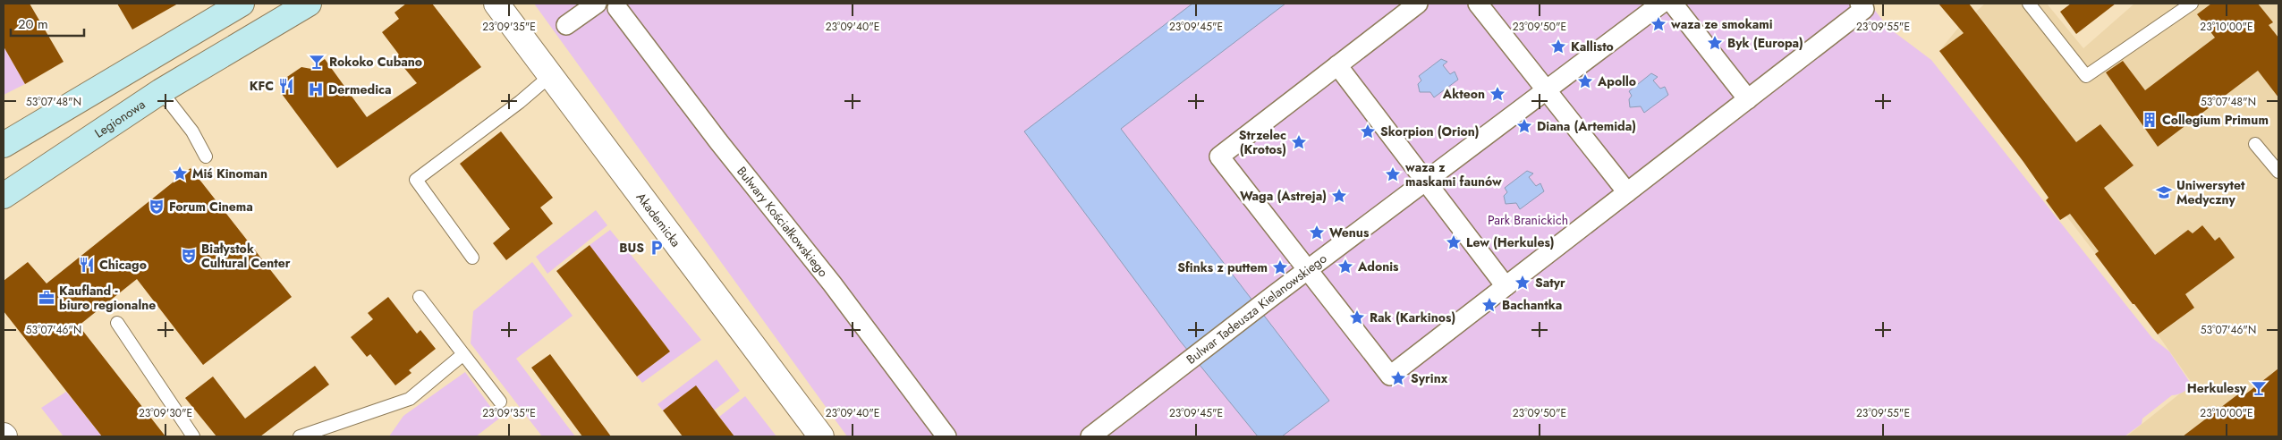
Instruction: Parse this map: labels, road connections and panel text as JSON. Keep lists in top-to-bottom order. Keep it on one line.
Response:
{"streets":{"main road":["Legionowa"],"street":["Akademicka","Bulwary Kościałkowskiego","Bulwar Tadeusza Kielanowskiego"]},"parks":["Park Branickich"],"places":{"place":["waza ze smokami","Byk (Europa)","Kallisto","Apollo","Akteon","Diana (Artemida)","Skorpion (Orion)","Strzelec (Krotos)","Miś Kinoman","waza z maskami faunów","Waga (Astreja)","Wenus","Lew (Herkules)","Adonis","Sfinks z puttem","Satyr","Bachantka","Rak (Karkinos)","Syrinx"],"bar":["Rokoko Cubano","Herkulesy"],"restaurant":["KFC","Chicago"],"hospital":["Dermedica"],"building":["Collegium Primum"],"school or university":["Uniwersytet Medyczny"],"theatre":["Forum Cinema","Białystok Cultural Center"],"parking":["BUS"],"office":["Kaufland - biuro regionalne"]},"scale_bar":"20 m","coordinates":["23°09'35\"E","23°09'40\"E","23°09'45\"E","23°09'50\"E","23°09'55\"E","23°10'00\"E","53°07'48\"N","53°07'46\"N","23°09'30\"E"]}
